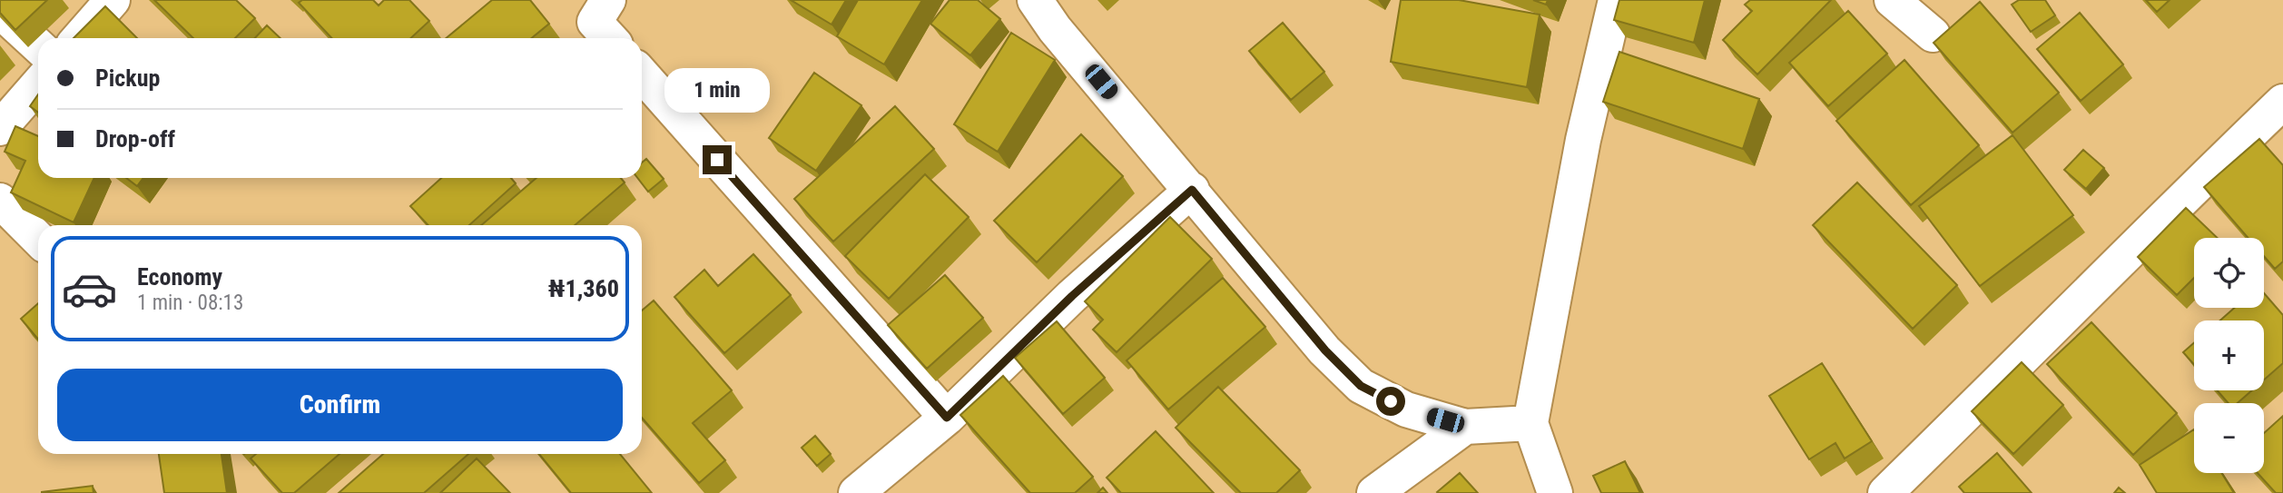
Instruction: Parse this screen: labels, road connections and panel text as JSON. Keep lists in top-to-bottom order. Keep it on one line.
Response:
{"page":{"banner":["Pickup","Drop-off"],"bubble":"1 min","list":[{"name":"Economy","note":"1 min · 08:13","value":"₦1,360"}],"map_buttons":["+","−"],"buttons":"Confirm"}}
